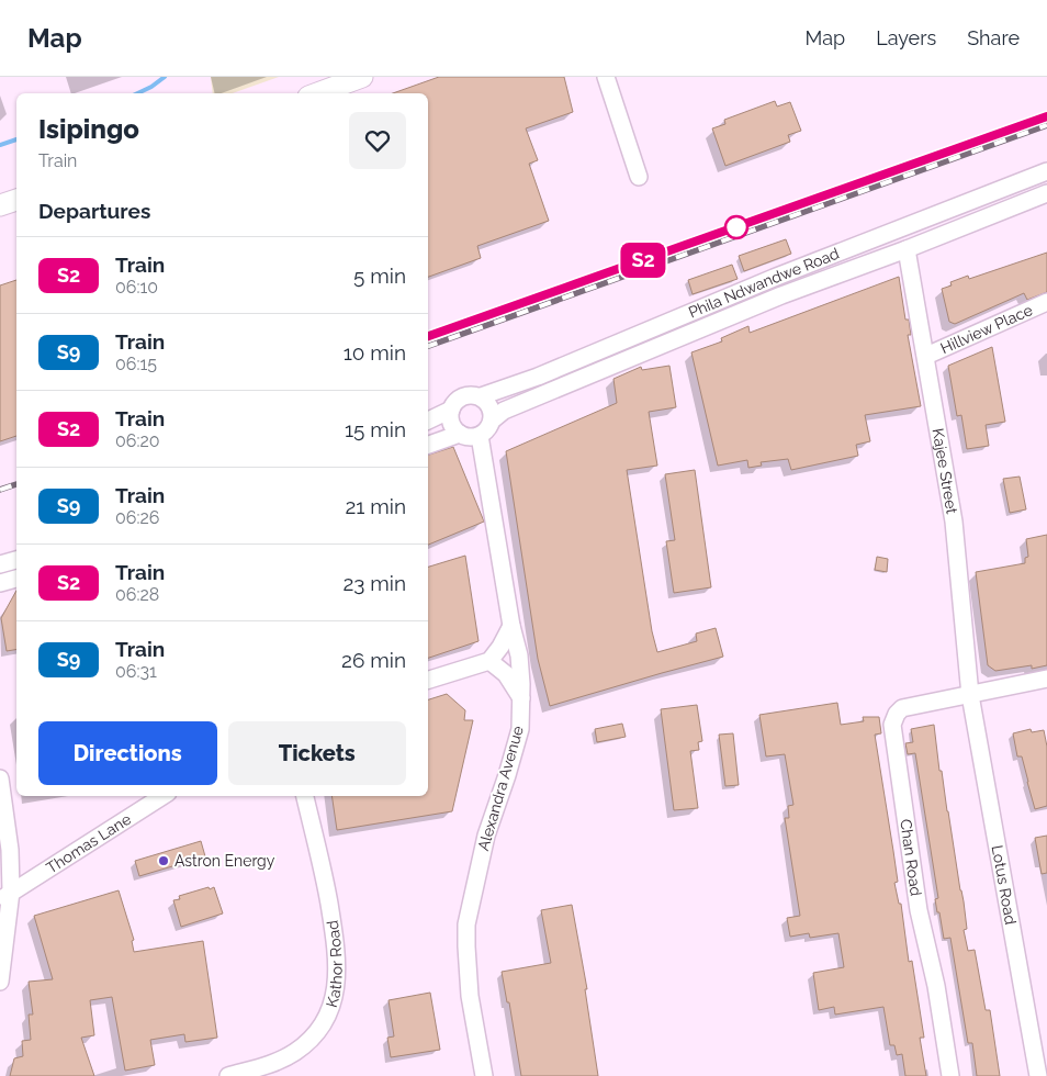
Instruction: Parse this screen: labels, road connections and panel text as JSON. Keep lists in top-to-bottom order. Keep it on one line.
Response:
{"streets":{"street":["Phila Ndwandwe Road","Hillview Place","Kajee Street","Alexandra Avenue","Thomas Lane","Chan Road","Lotus Road","Kathor Road"]},"crossings":[["Phila Ndwandwe Road","Kajee Street"],["Phila Ndwandwe Road","Alexandra Avenue"],["Hillview Place","Kajee Street"],["Kajee Street","Chan Road"],["Kajee Street","Lotus Road"],["Chan Road","Lotus Road"]],"places":["Astron Energy"],"page":{"header":"Map","nav":["Map","Layers","Share"],"on_map":"S2","heading":[["Isipingo","Train"],"Departures"],"list":[{"mark":"S2","name":"Train","note":"06:10","value":"5 min"},{"mark":"S9","name":"Train","note":"06:15","value":"10 min"},{"mark":"S2","name":"Train","note":"06:20","value":"15 min"},{"mark":"S9","name":"Train","note":"06:26","value":"21 min"},{"mark":"S2","name":"Train","note":"06:28","value":"23 min"},{"mark":"S9","name":"Train","note":"06:31","value":"26 min"}],"buttons":["Directions","Tickets"]}}
